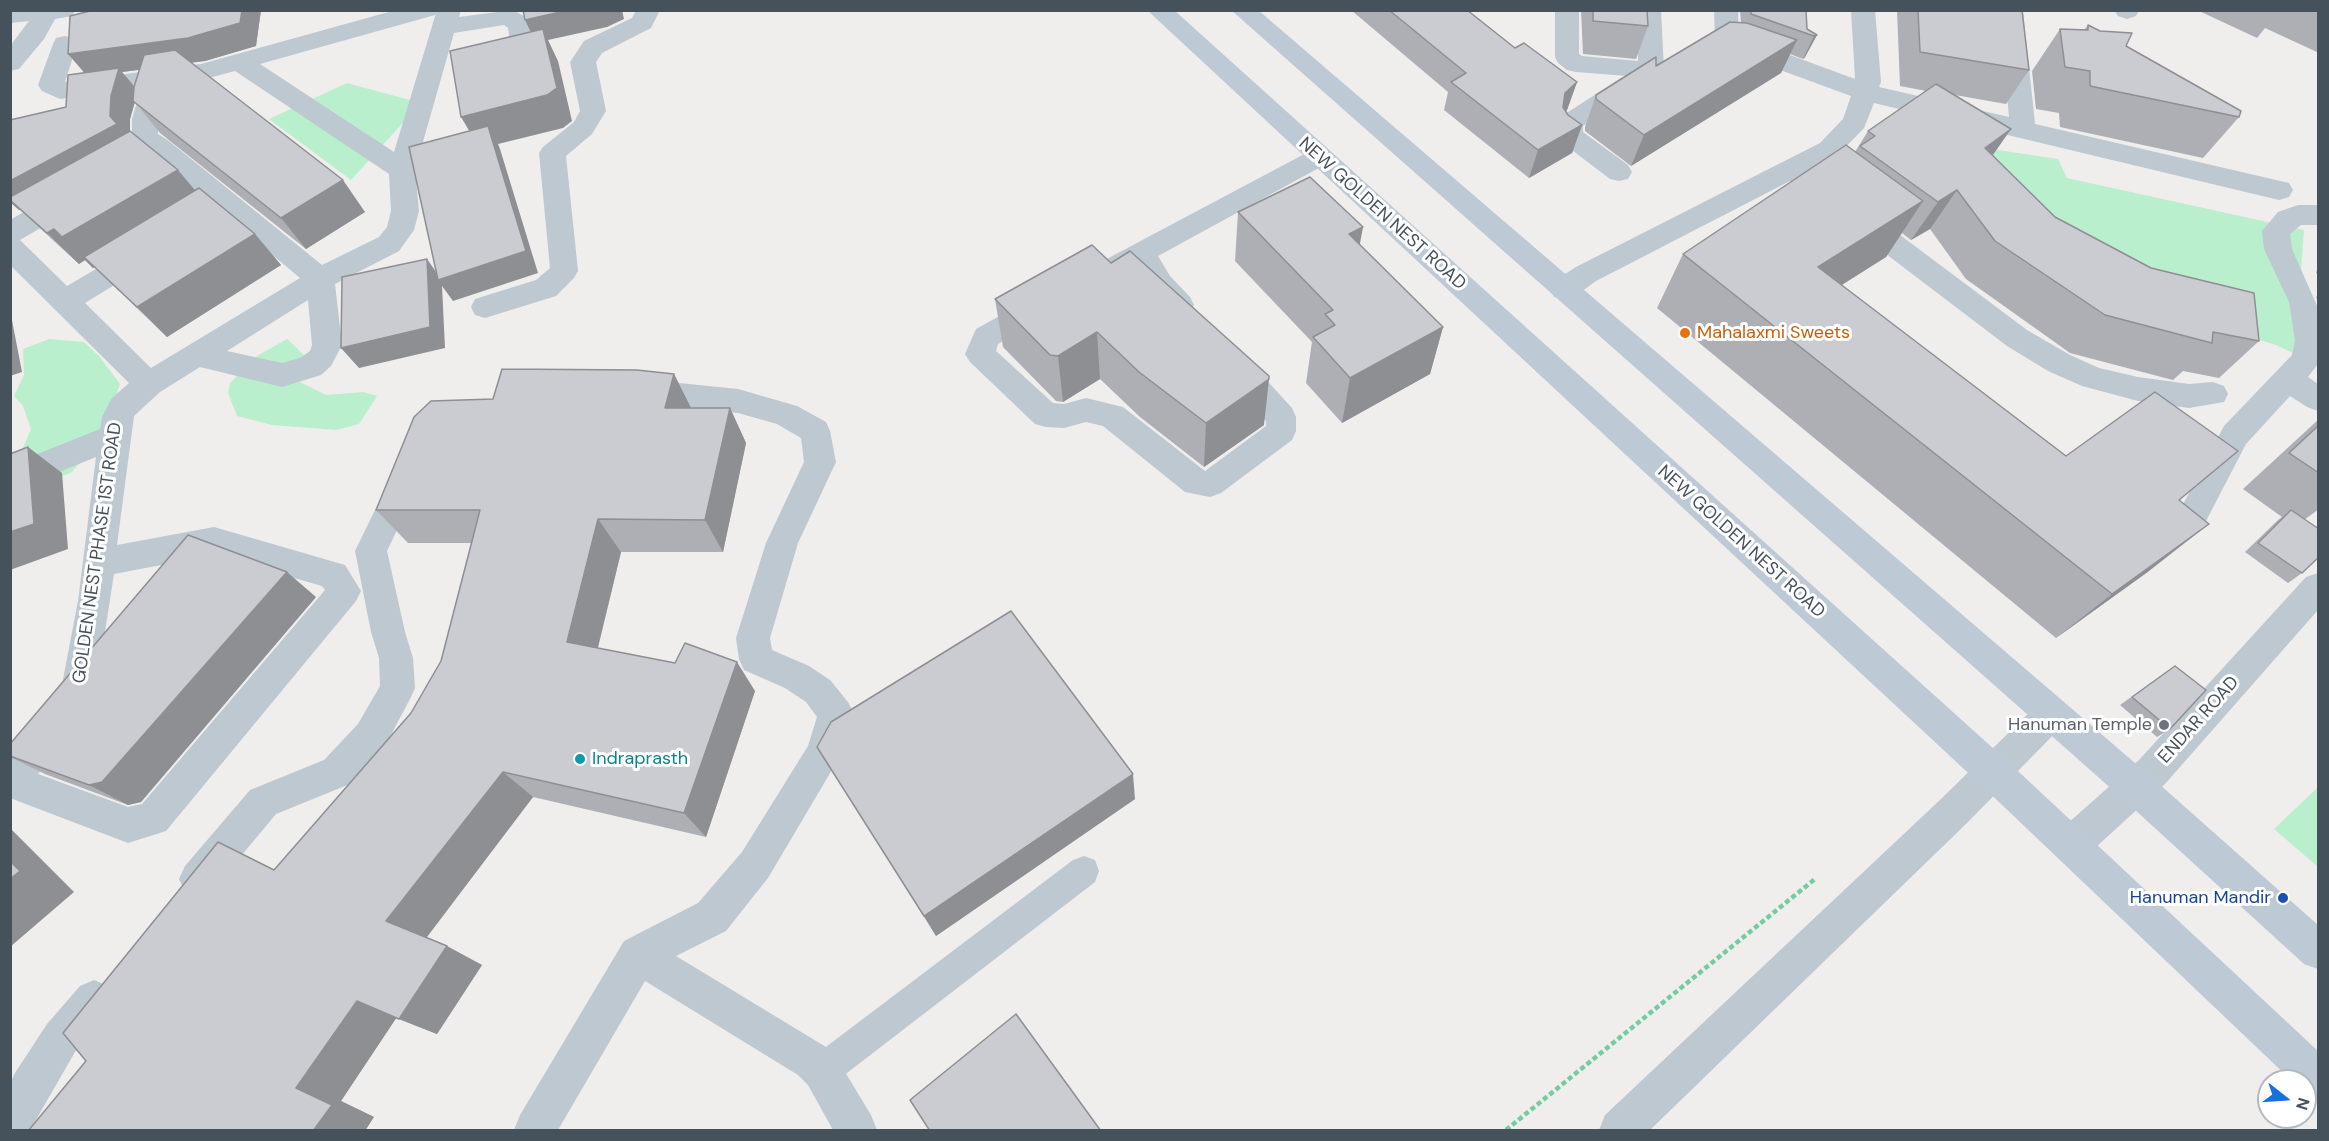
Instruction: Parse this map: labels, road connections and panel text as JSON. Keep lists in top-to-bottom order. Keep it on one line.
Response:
{"streets":{"main road":["NEW GOLDEN NEST ROAD"],"street":["GOLDEN NEST PHASE 1ST ROAD","ENDAR ROAD"]},"crossings":[["NEW GOLDEN NEST ROAD","ENDAR ROAD"]],"places":["Mahalaxmi Sweets","Hanuman Temple","Indraprasth","Hanuman Mandir"],"north":"right"}
